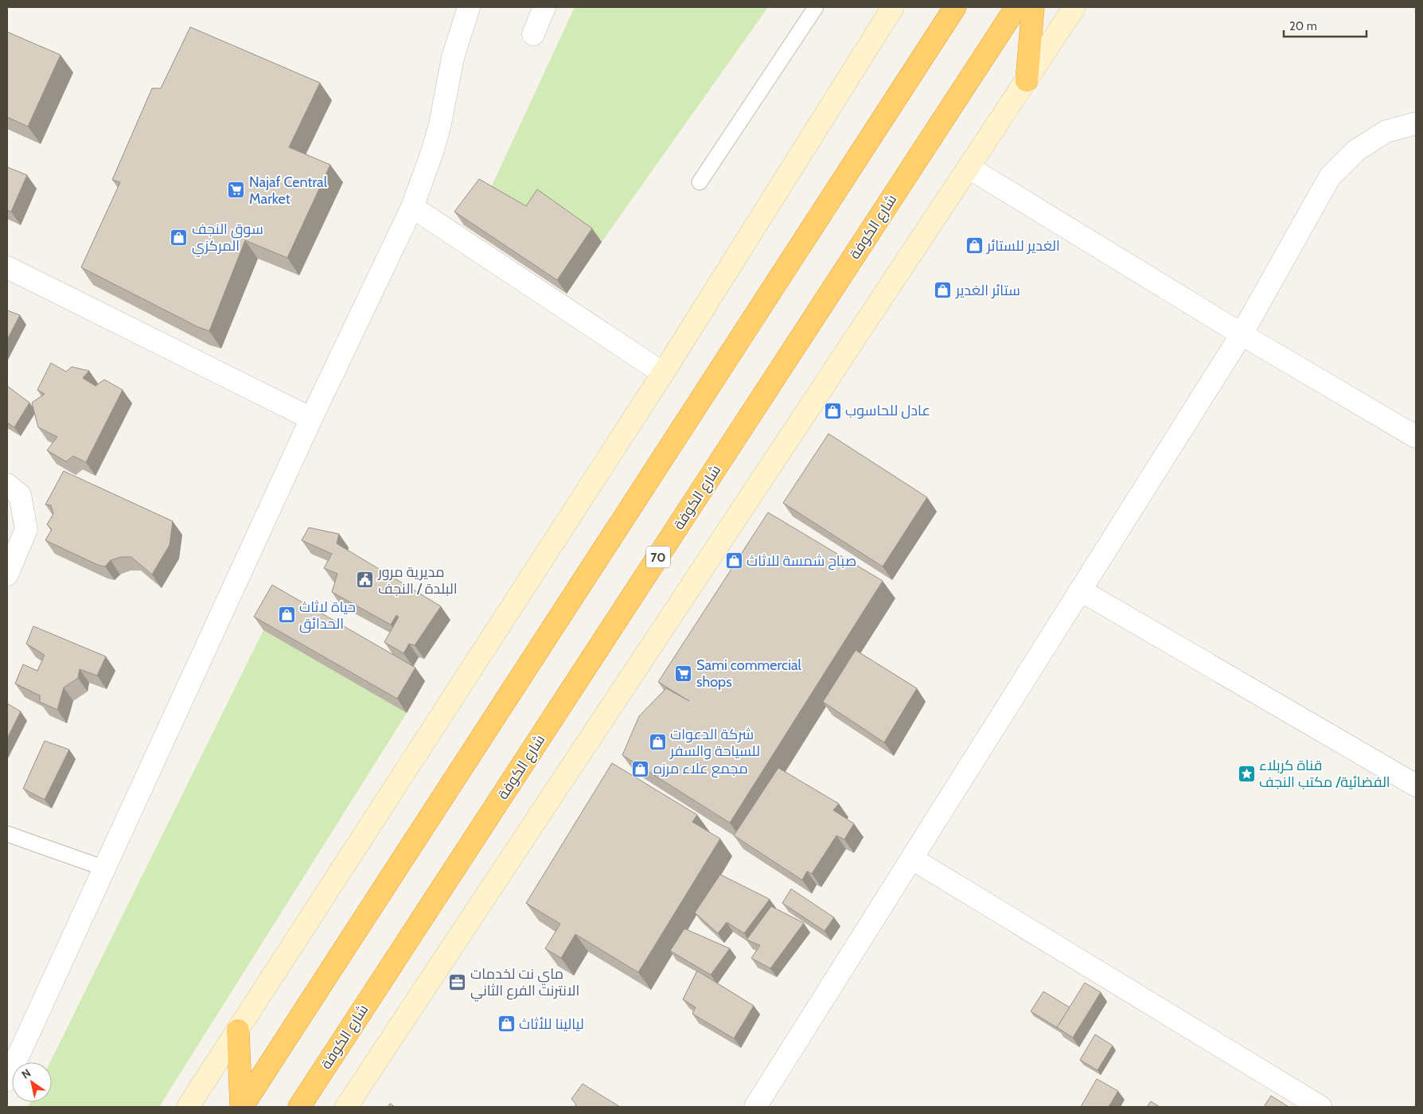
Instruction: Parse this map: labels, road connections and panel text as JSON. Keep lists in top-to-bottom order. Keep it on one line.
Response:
{"streets":{"highway":["شارع الكوفة","70"]},"places":{"supermarket":["Najaf Central Market","Sami commercial shops"],"shop":["سوق النجف المركزي","الغدير للستائر","ستائر الغدير","عادل للحاسوب","صباح شمسة للاثاث","حياة لاثاث الحدائق","شركة الدعوات للسياحة والسفر","مجمع علاء مرزه","ليالينا للأثاث"],"public building":["مديرية مرور البلدة / النجف"],"place":["قناة كربلاء الفضائية/ مكتب النجف"],"office":["ماي نت لخدمات الانترنت الفرع الثاني"]},"scale_bar":"20 m","north":"top left"}
